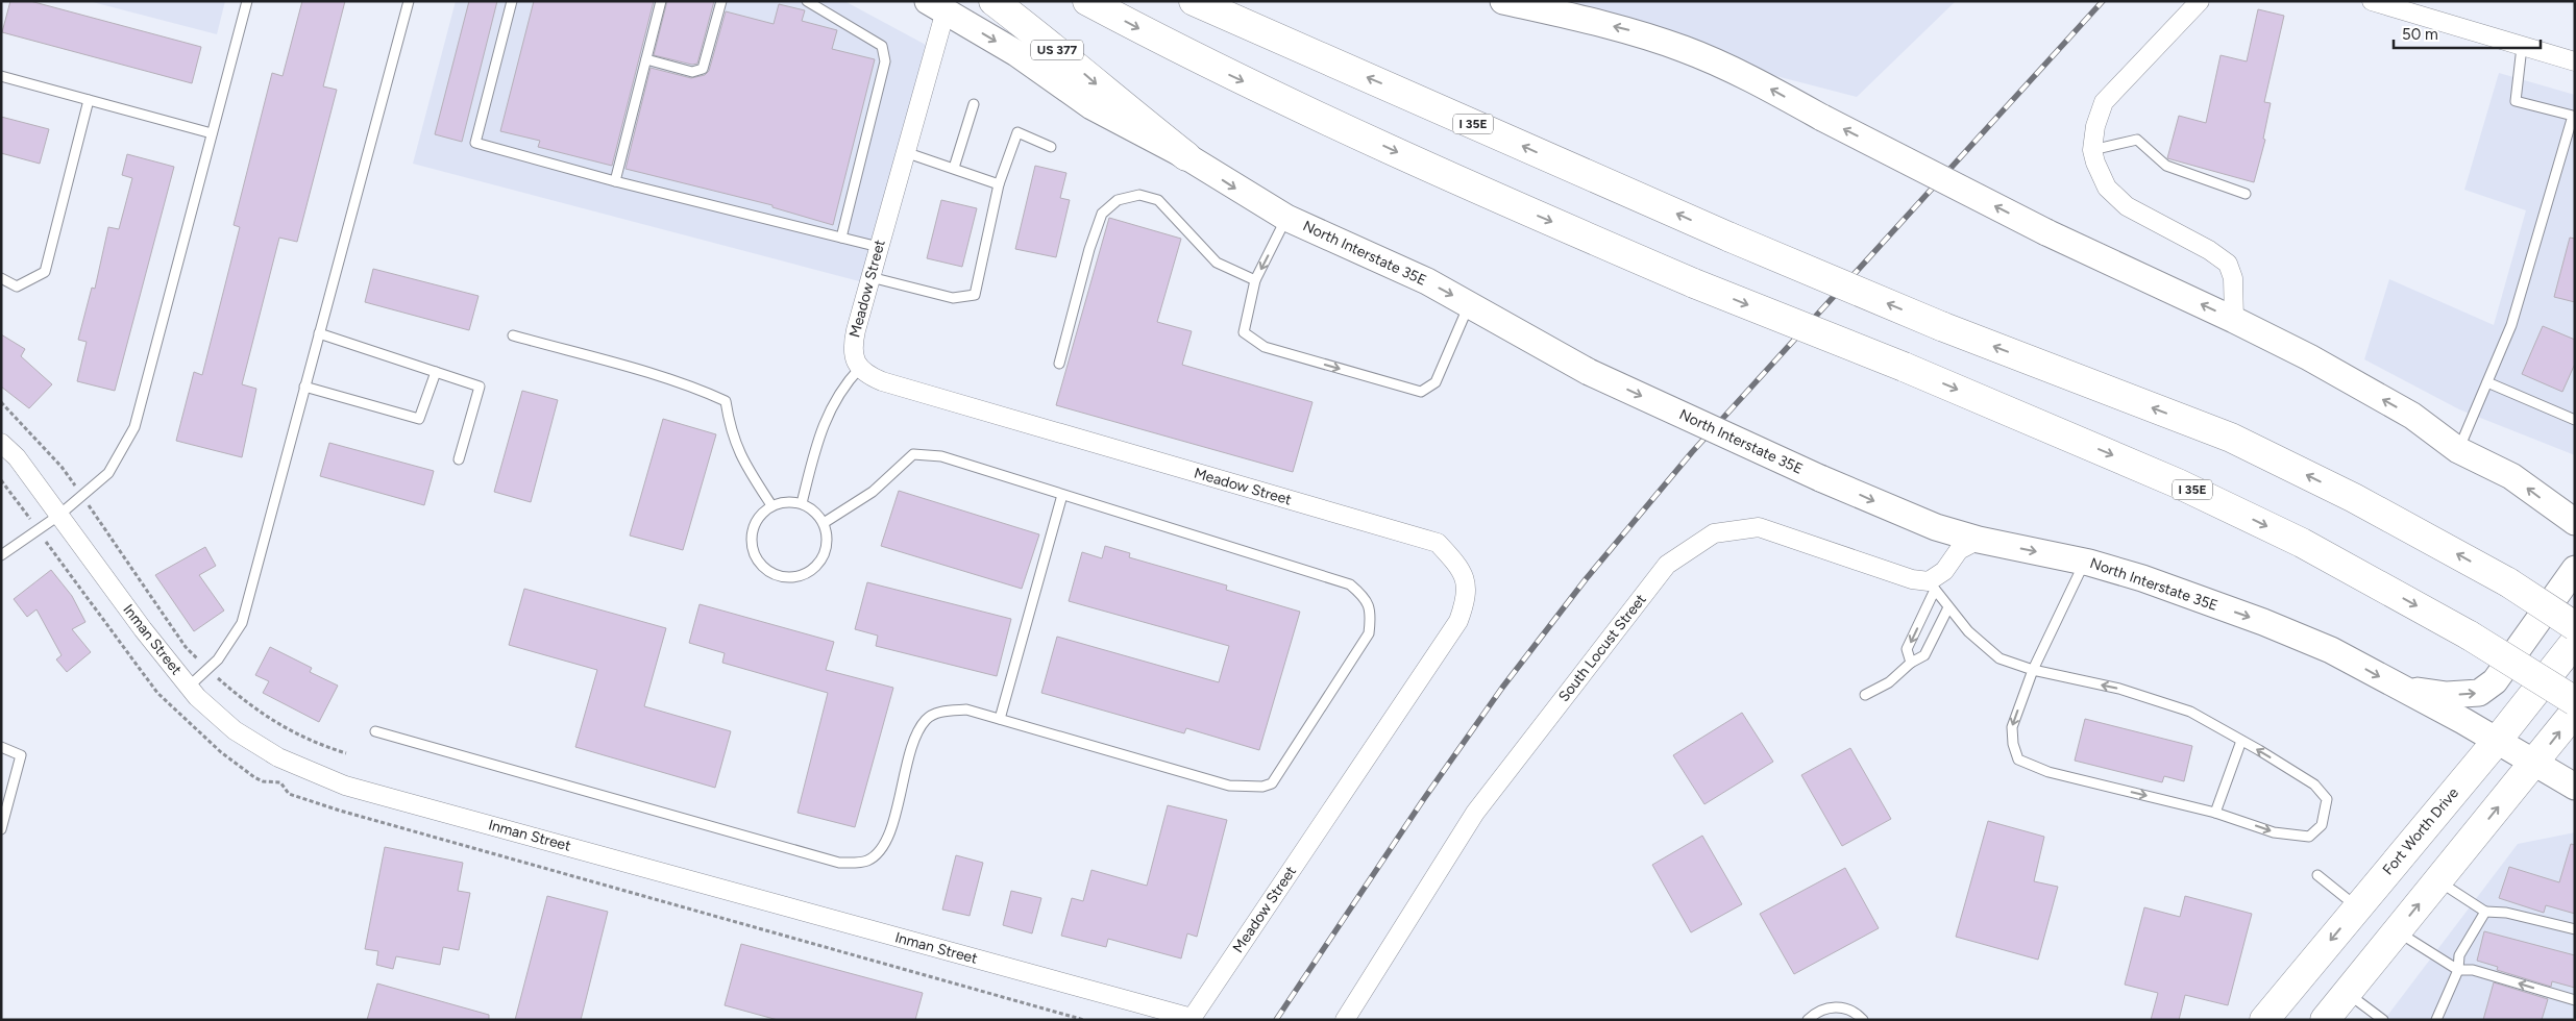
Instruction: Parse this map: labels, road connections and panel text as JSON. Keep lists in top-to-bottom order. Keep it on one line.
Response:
{"streets":{"main road":["US 377","I 35E","North Interstate 35E","Fort Worth Drive"],"street":["Meadow Street","Inman Street","South Locust Street"]},"crossings":[["US 377","North Interstate 35E"],["North Interstate 35E","Meadow Street"],["North Interstate 35E","Fort Worth Drive"],["Meadow Street","Inman Street"]],"scale_bar":"50 m"}
